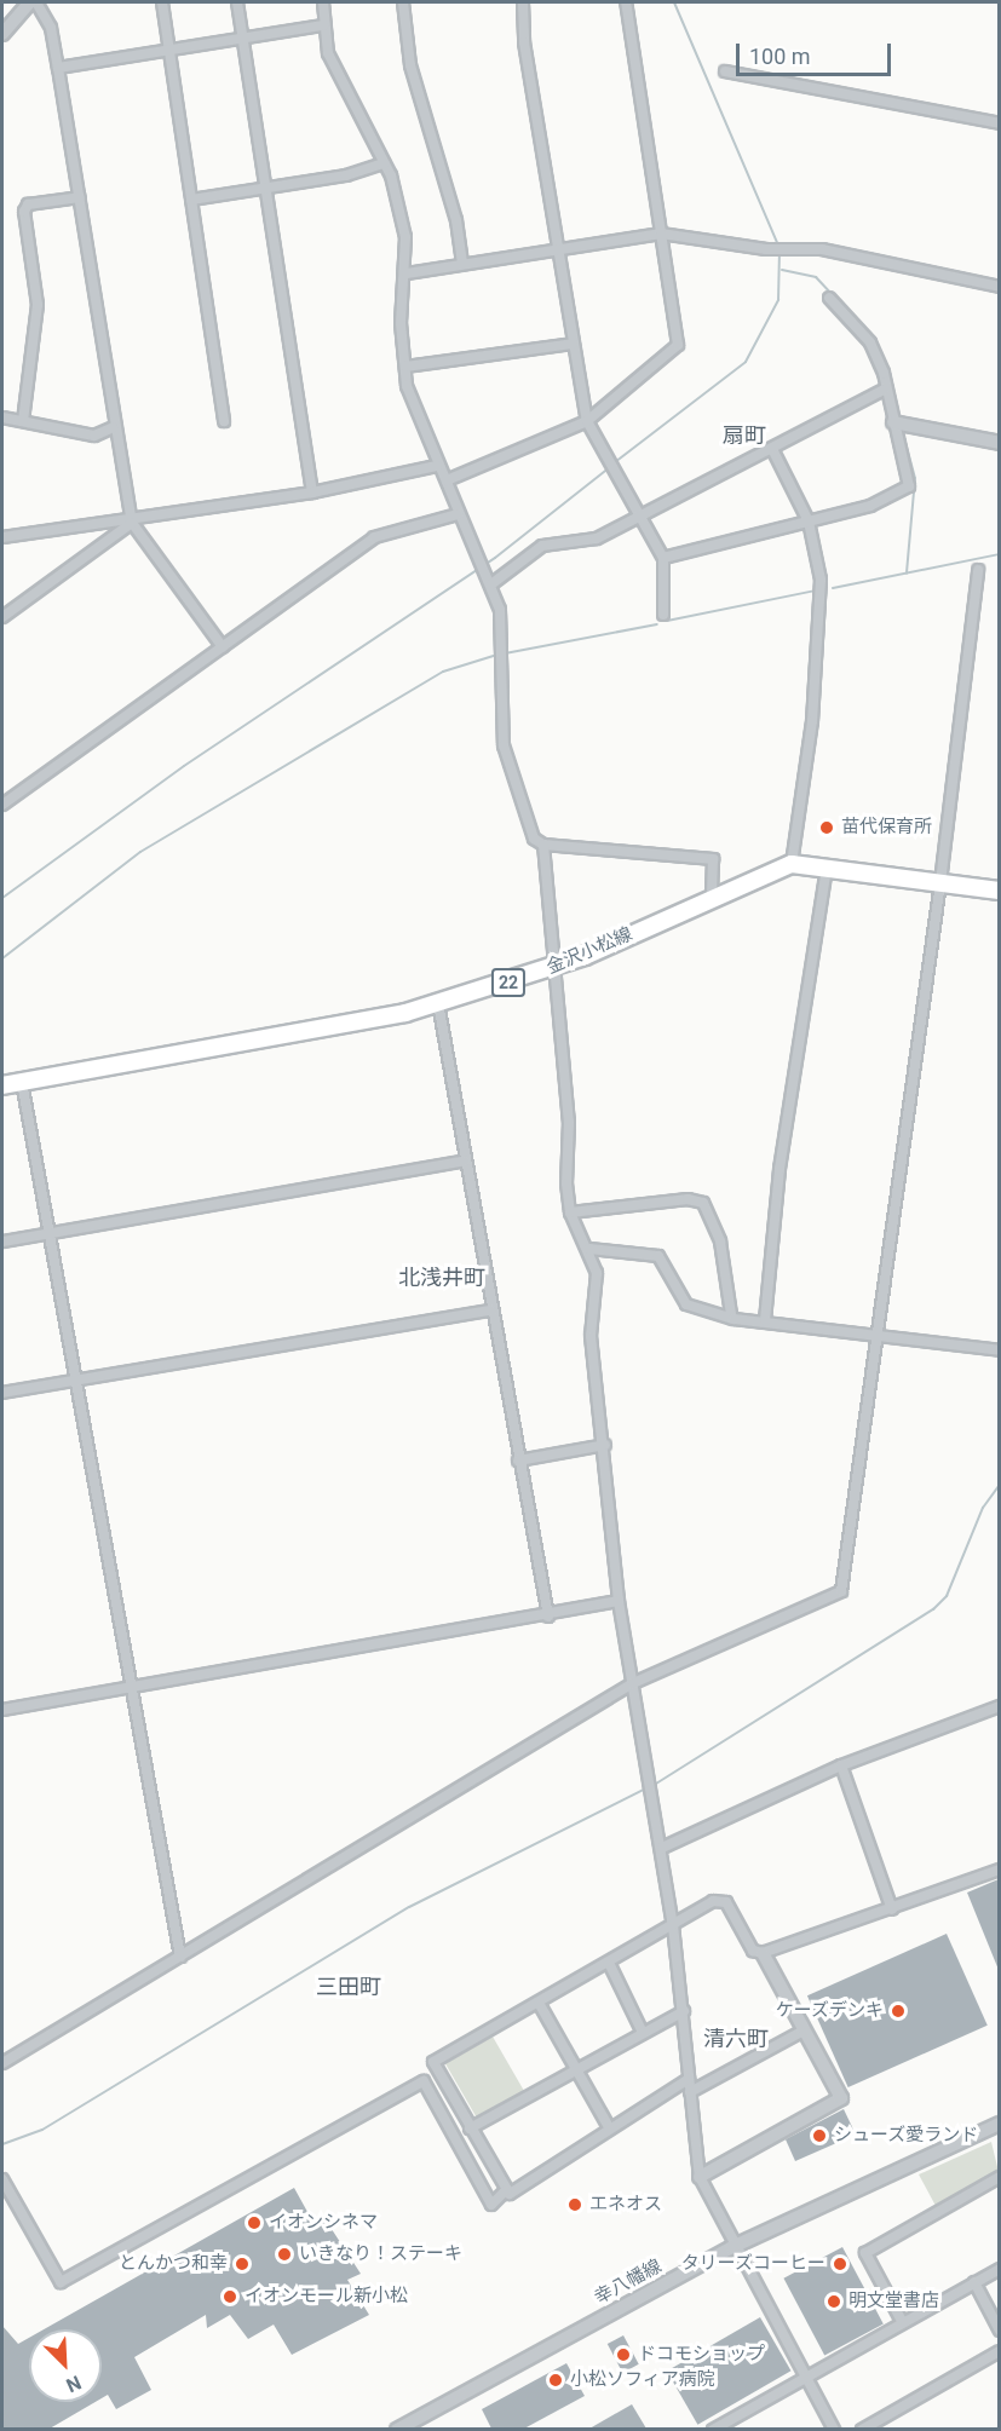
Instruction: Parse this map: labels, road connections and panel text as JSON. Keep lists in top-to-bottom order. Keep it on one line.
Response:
{"streets":{"main road":["金沢小松線","22"],"street":["幸八幡線"]},"districts":["扇町","北浅井町","三田町","清六町"],"places":["苗代保育所","ケーズデンキ","シューズ愛ランド","エネオス","イオンシネマ","いきなり！ステーキ","とんかつ和幸","タリーズコーヒー","イオンモール新小松","明文堂書店","ドコモショップ","小松ソフィア病院"],"scale_bar":"100 m","north":"bottom right"}
